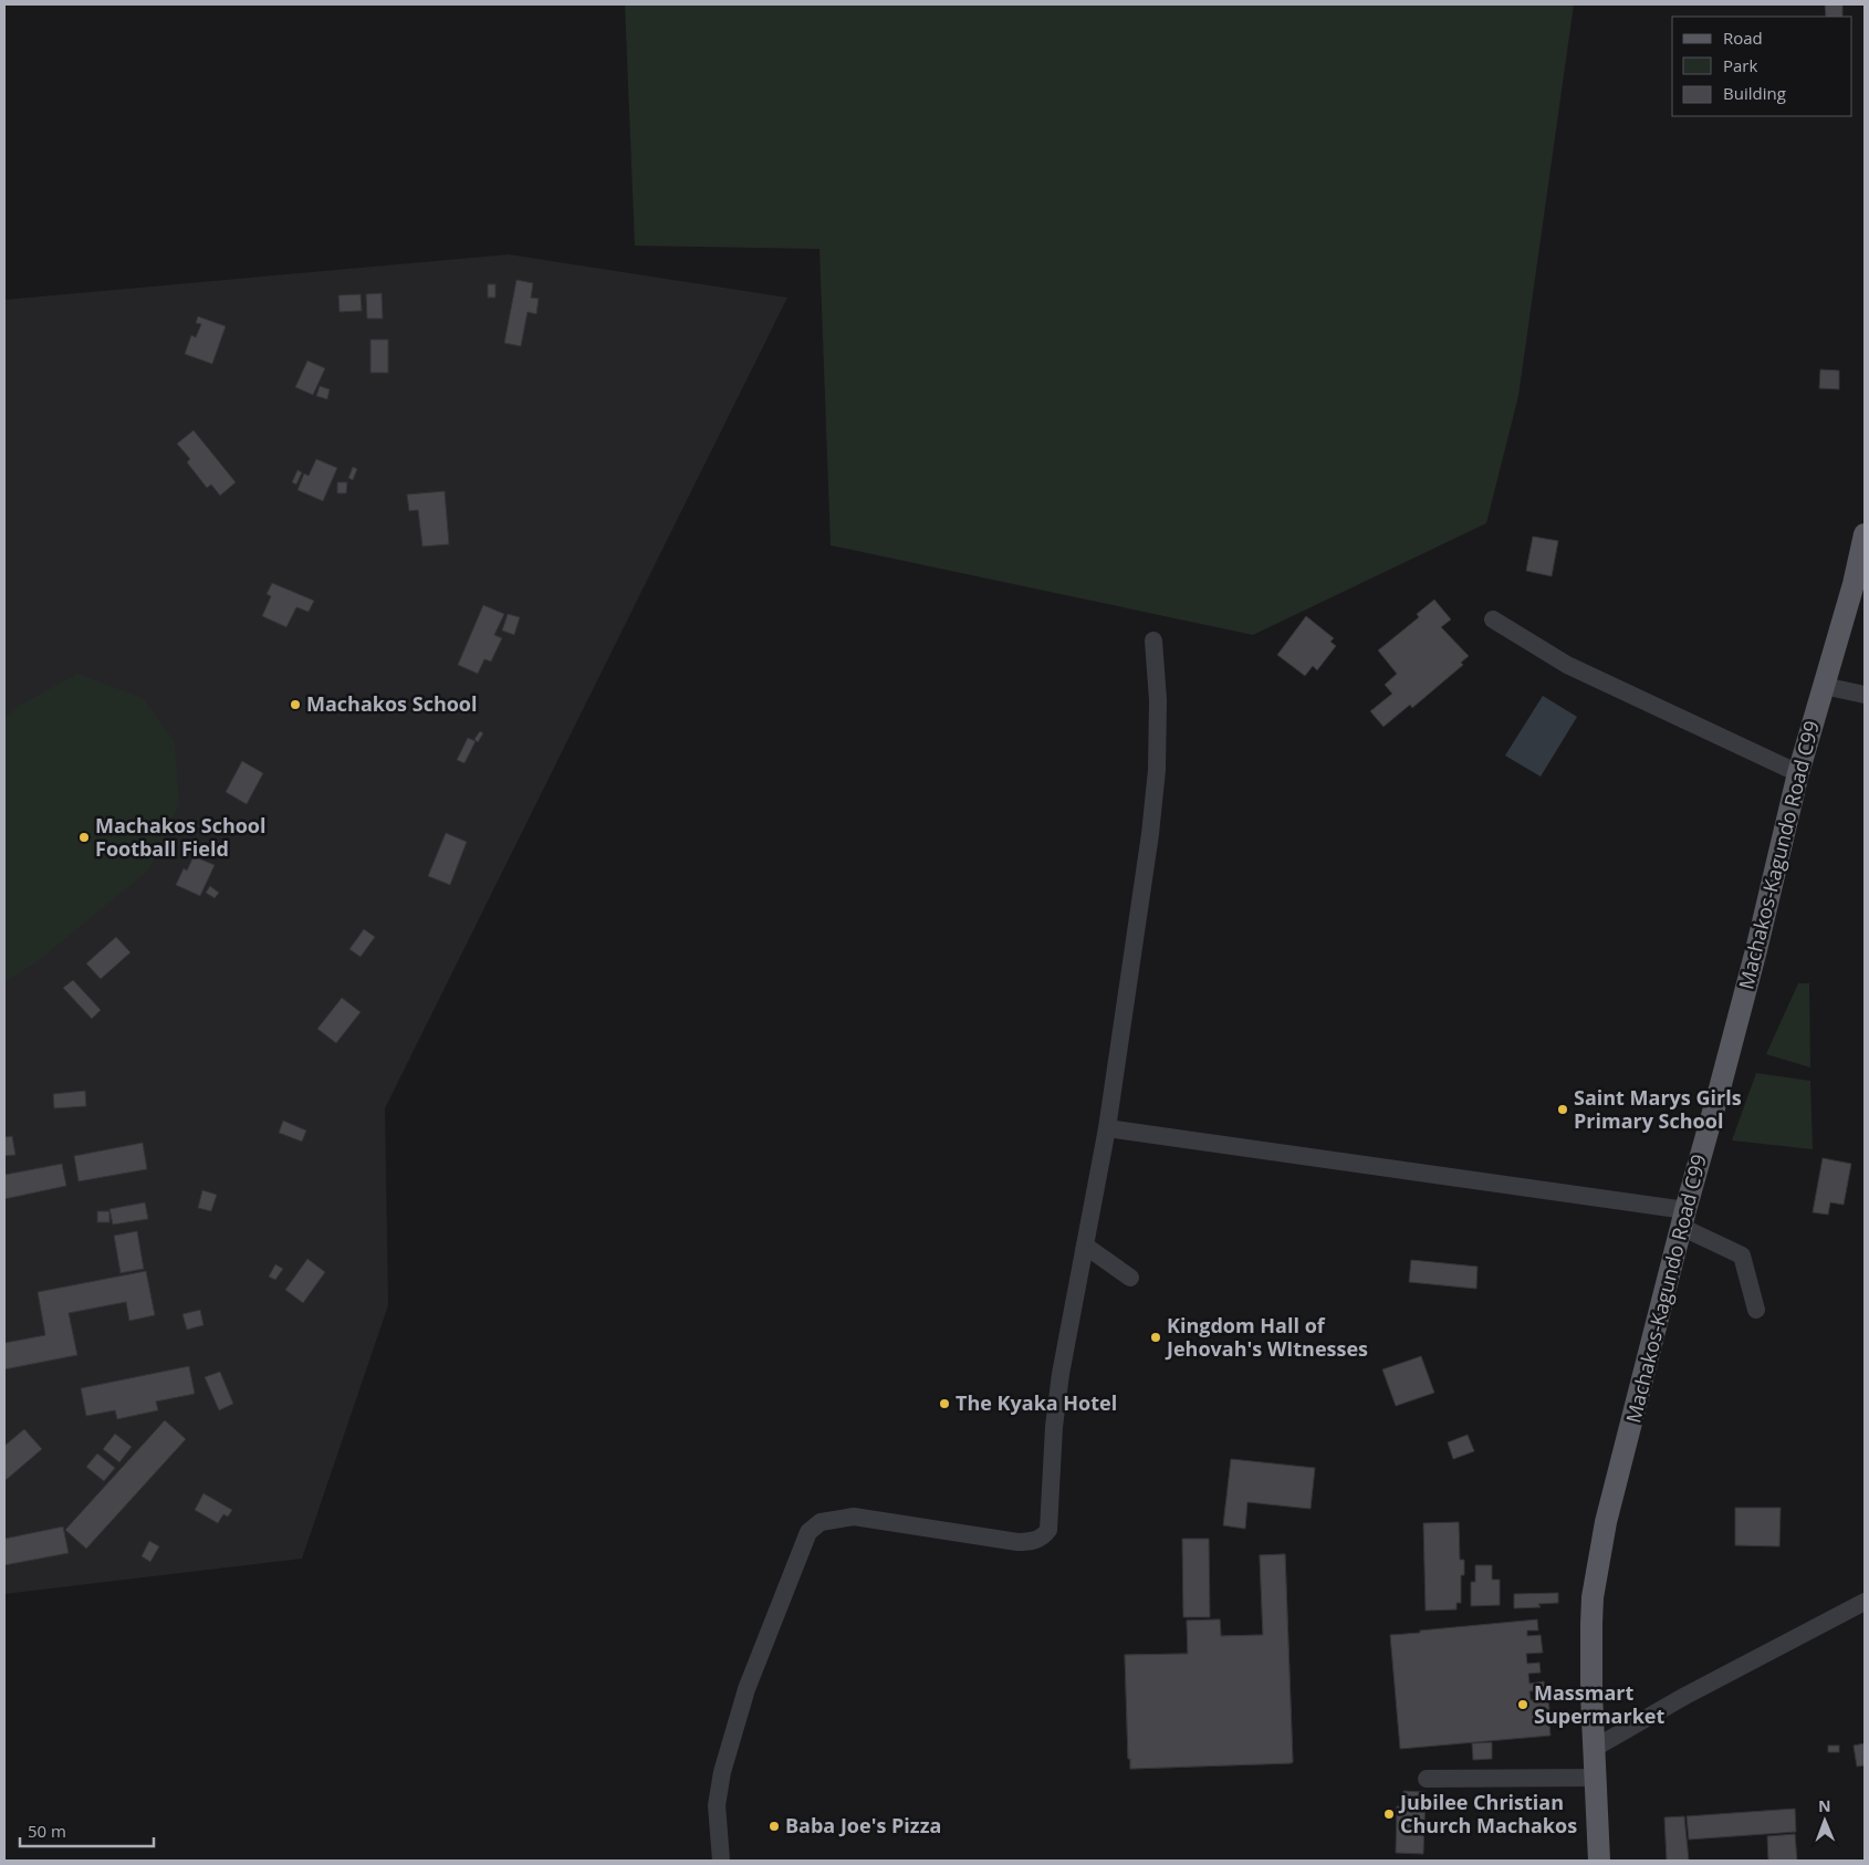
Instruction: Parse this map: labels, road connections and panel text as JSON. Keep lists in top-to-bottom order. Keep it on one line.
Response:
{"streets":{"main road":["Machakos-Kagundo Road C99"]},"places":["Machakos School","Machakos School Football Field","Saint Marys Girls Primary School","Kingdom Hall of Jehovah's WItnesses","The Kyaka Hotel","Massmart Supermarket","Jubilee Christian Church Machakos","Baba Joe's Pizza"],"legend":["Road","Park","Building"],"scale_bar":"50 m","north":"top"}
